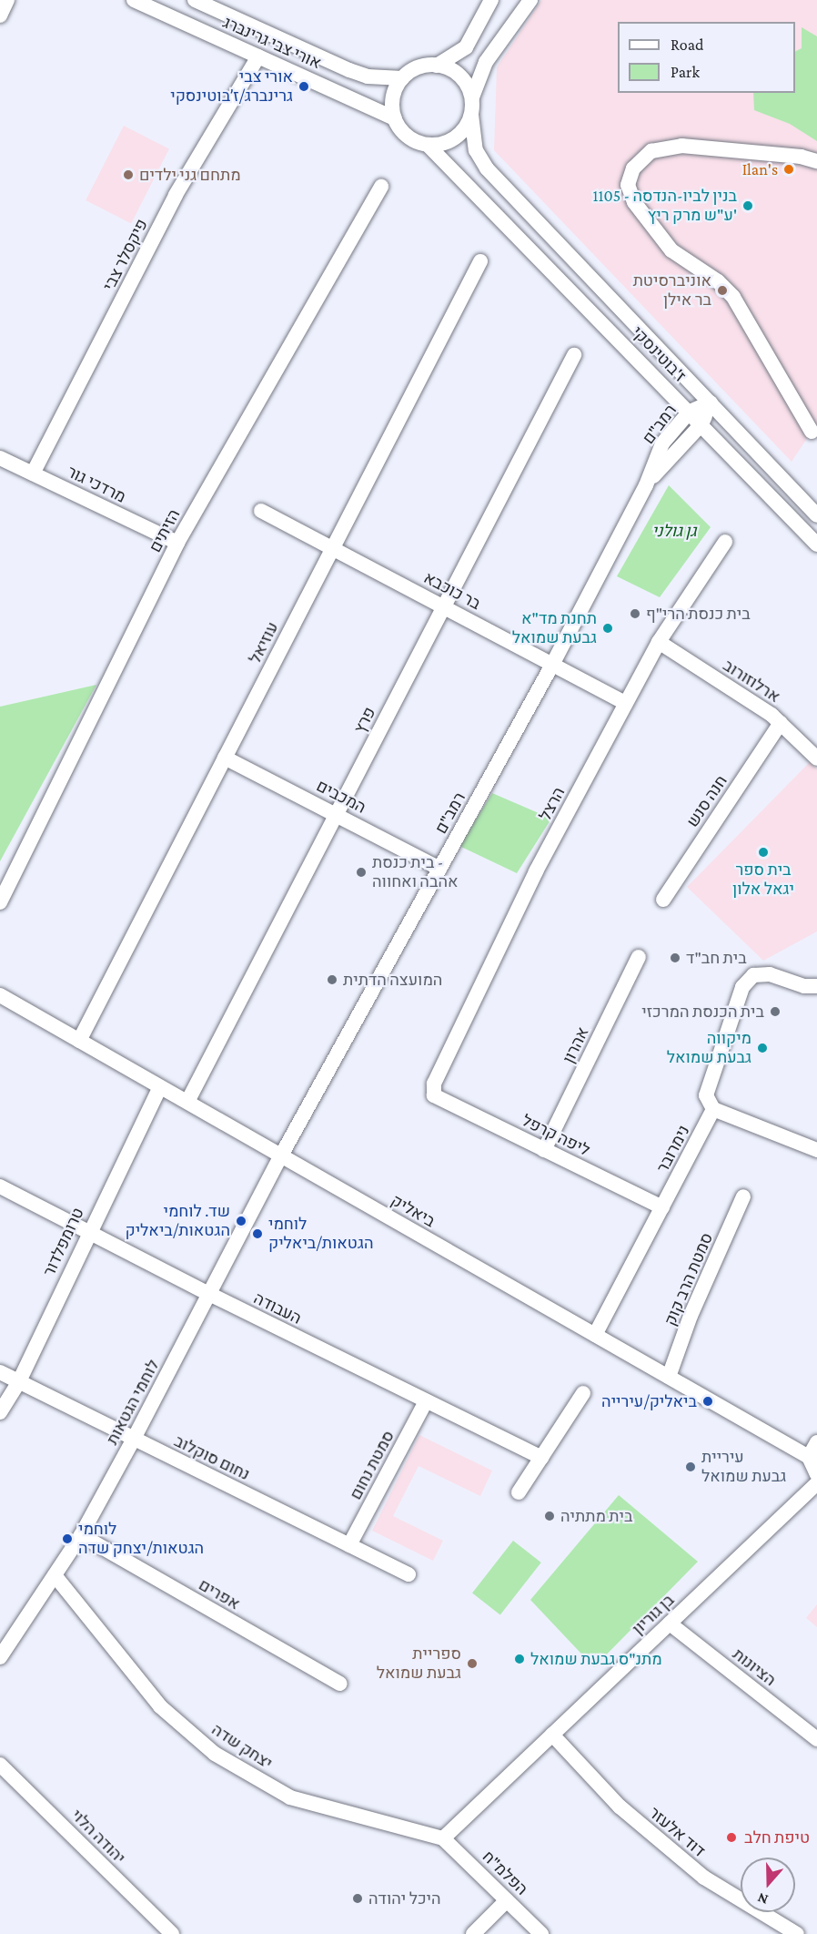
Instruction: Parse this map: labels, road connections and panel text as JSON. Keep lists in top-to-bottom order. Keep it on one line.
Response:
{"streets":{"street":["אורי צבי גרינברג","פיקסלר צבי","ז'בוטינסקי","רמב\"ם","מרדכי גור","הזיתים","בר כוכבא","עוזיאל","ארלוזורוב","פרץ","המכבים","חנה סנש","הרצל","אהרון","ליפה קרפל","נימרובר","ביאליק","טרומפלדור","סמטת הרב קוק","העבודה","לוחמי הגטאות","נחום סוקלוב","סמטת נחום","אפרים","בן גוריון","הציונות","יצחק שדה","דוד אלעזר","יהודה הלוי","הפלמ\"ח"]},"crossings":[["אורי צבי גרינברג","פיקסלר צבי"],["אורי צבי גרינברג","ז'בוטינסקי"],["פיקסלר צבי","מרדכי גור"],["ז'בוטינסקי","רמב\"ם"],["רמב\"ם","בר כוכבא"],["רמב\"ם","המכבים"],["רמב\"ם","ביאליק"],["רמב\"ם","לוחמי הגטאות"],["מרדכי גור","הזיתים"],["בר כוכבא","עוזיאל"],["בר כוכבא","פרץ"],["בר כוכבא","הרצל"],["עוזיאל","המכבים"],["עוזיאל","ביאליק"],["ארלוזורוב","חנה סנש"],["ארלוזורוב","הרצל"],["פרץ","המכבים"],["פרץ","ביאליק"],["הרצל","ליפה קרפל"],["אהרון","ליפה קרפל"],["ליפה קרפל","נימרובר"],["נימרובר","ביאליק"],["ביאליק","טרומפלדור"],["ביאליק","סמטת הרב קוק"],["ביאליק","לוחמי הגטאות"],["טרומפלדור","העבודה"],["טרומפלדור","נחום סוקלוב"],["העבודה","לוחמי הגטאות"],["העבודה","סמטת נחום"],["לוחמי הגטאות","נחום סוקלוב"],["לוחמי הגטאות","אפרים"],["לוחמי הגטאות","יצחק שדה"],["נחום סוקלוב","סמטת נחום"],["בן גוריון","הציונות"],["בן גוריון","יצחק שדה"],["בן גוריון","דוד אלעזר"],["בן גוריון","הפלמ\"ח"],["יצחק שדה","הפלמ\"ח"]],"parks":["גן גולני"],"places":["אורי צבי גרינברג/ז׳בוטינסקי","Ilan's","מתחם גני ילדים","1105 - בנין לביו-הנדסה ע\"ש מרק ריץ'","אוניברסיטת בר אילן","בית כנסת הרי\"ף","תחנת מד\"א גבעת שמואל","בית ספר יגאל אלון","בית כנסת - אהבה ואחווה","בית חב\"ד","המועצה הדתית","בית הכנסת המרכזי","מיקווה גבעת שמואל","שד. לוחמי הגטאות/ביאליק","לוחמי הגטאות/ביאליק","ביאליק/עירייה","עיריית גבעת שמואל","בית מתתיה","לוחמי הגטאות/יצחק שדה","מתנ\"ס גבעת שמואל","ספריית גבעת שמואל","טיפת חלב","היכל יהודה"],"legend":["Road","Park"],"north":"bottom"}
